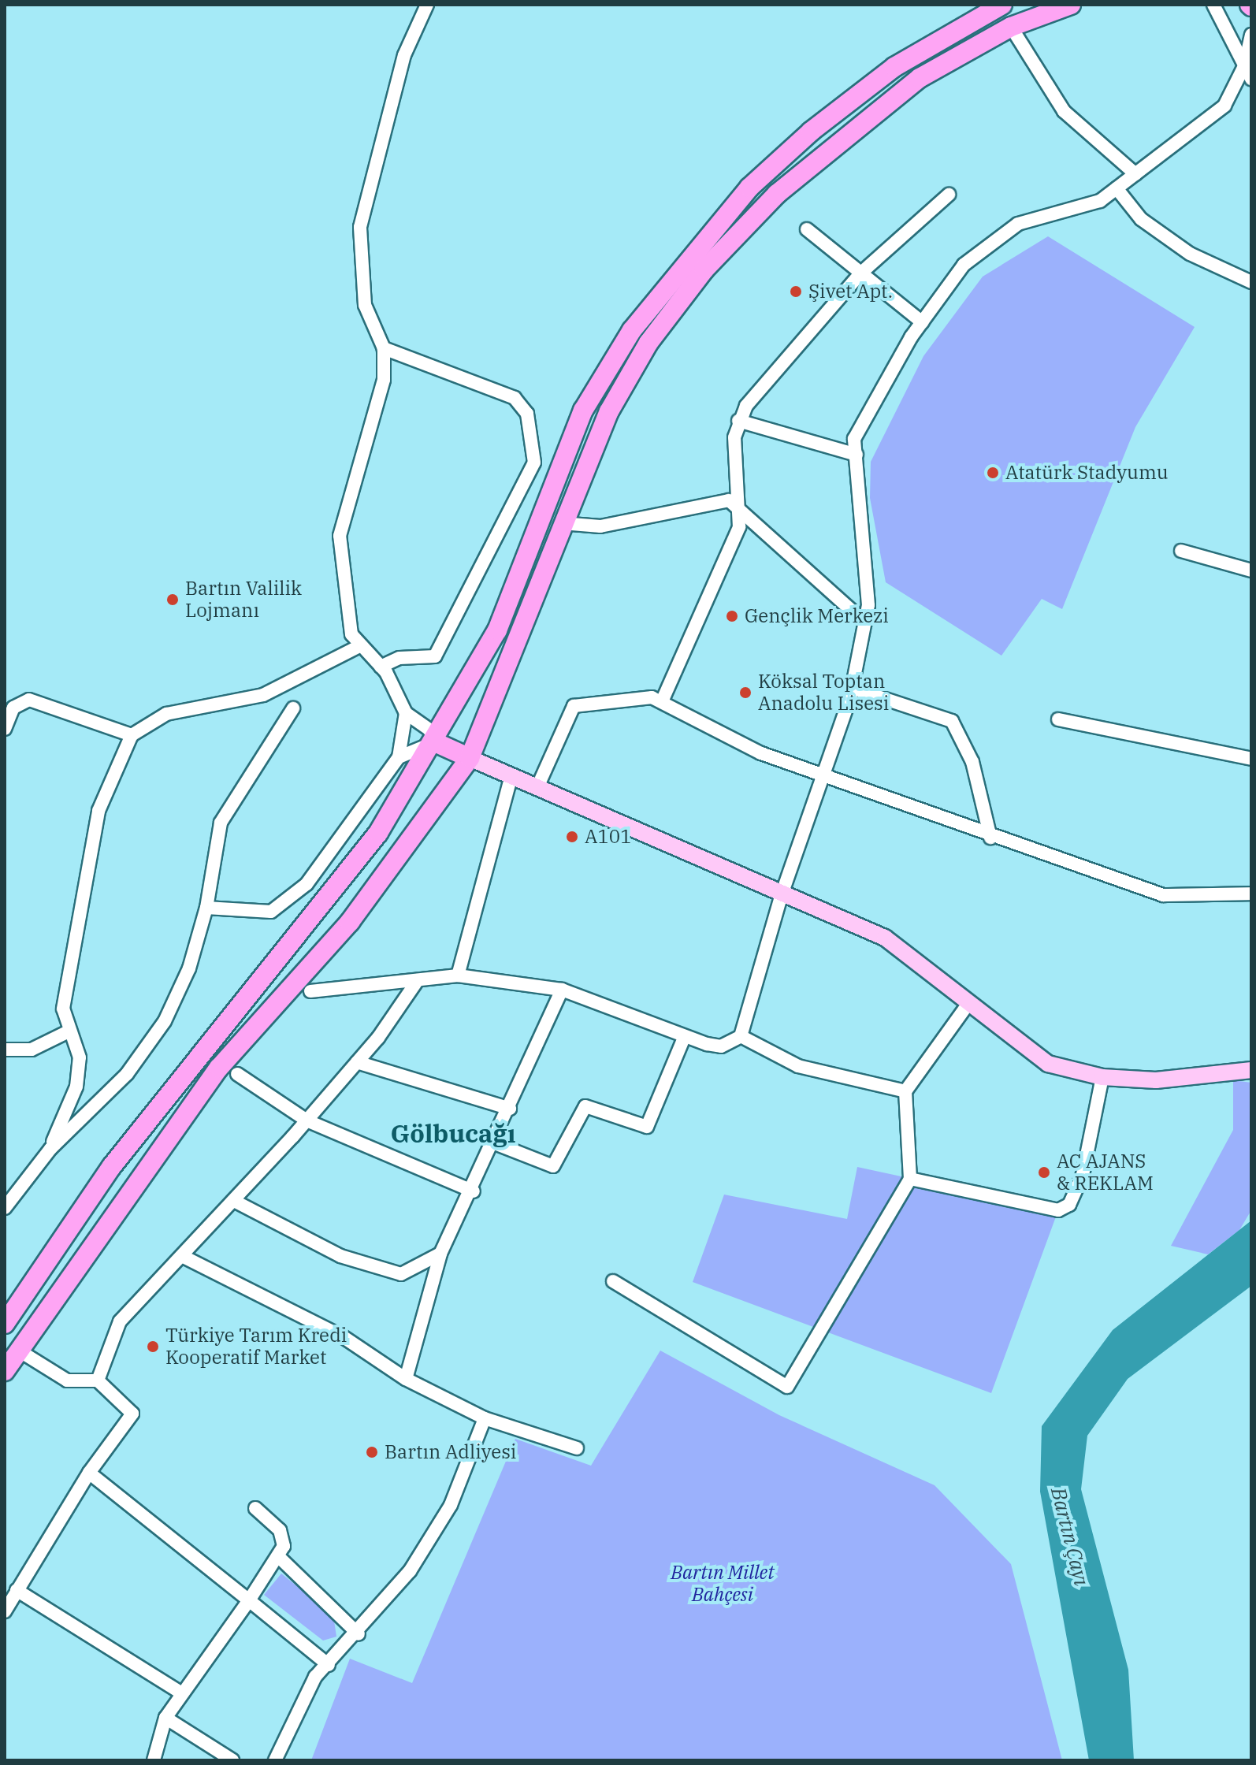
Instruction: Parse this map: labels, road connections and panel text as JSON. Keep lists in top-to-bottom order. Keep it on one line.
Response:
{"districts":["Gölbucağı"],"water":["Bartın Çayı"],"parks":["Bartın Millet Bahçesi"],"places":["Şivet Apt.","Atatürk Stadyumu","Bartın Valilik Lojmanı","Gençlik Merkezi","Köksal Toptan Anadolu Lisesi","A101","AC AJANS & REKLAM","Türkiye Tarım Kredi Kooperatif Market","Bartın Adliyesi"]}
